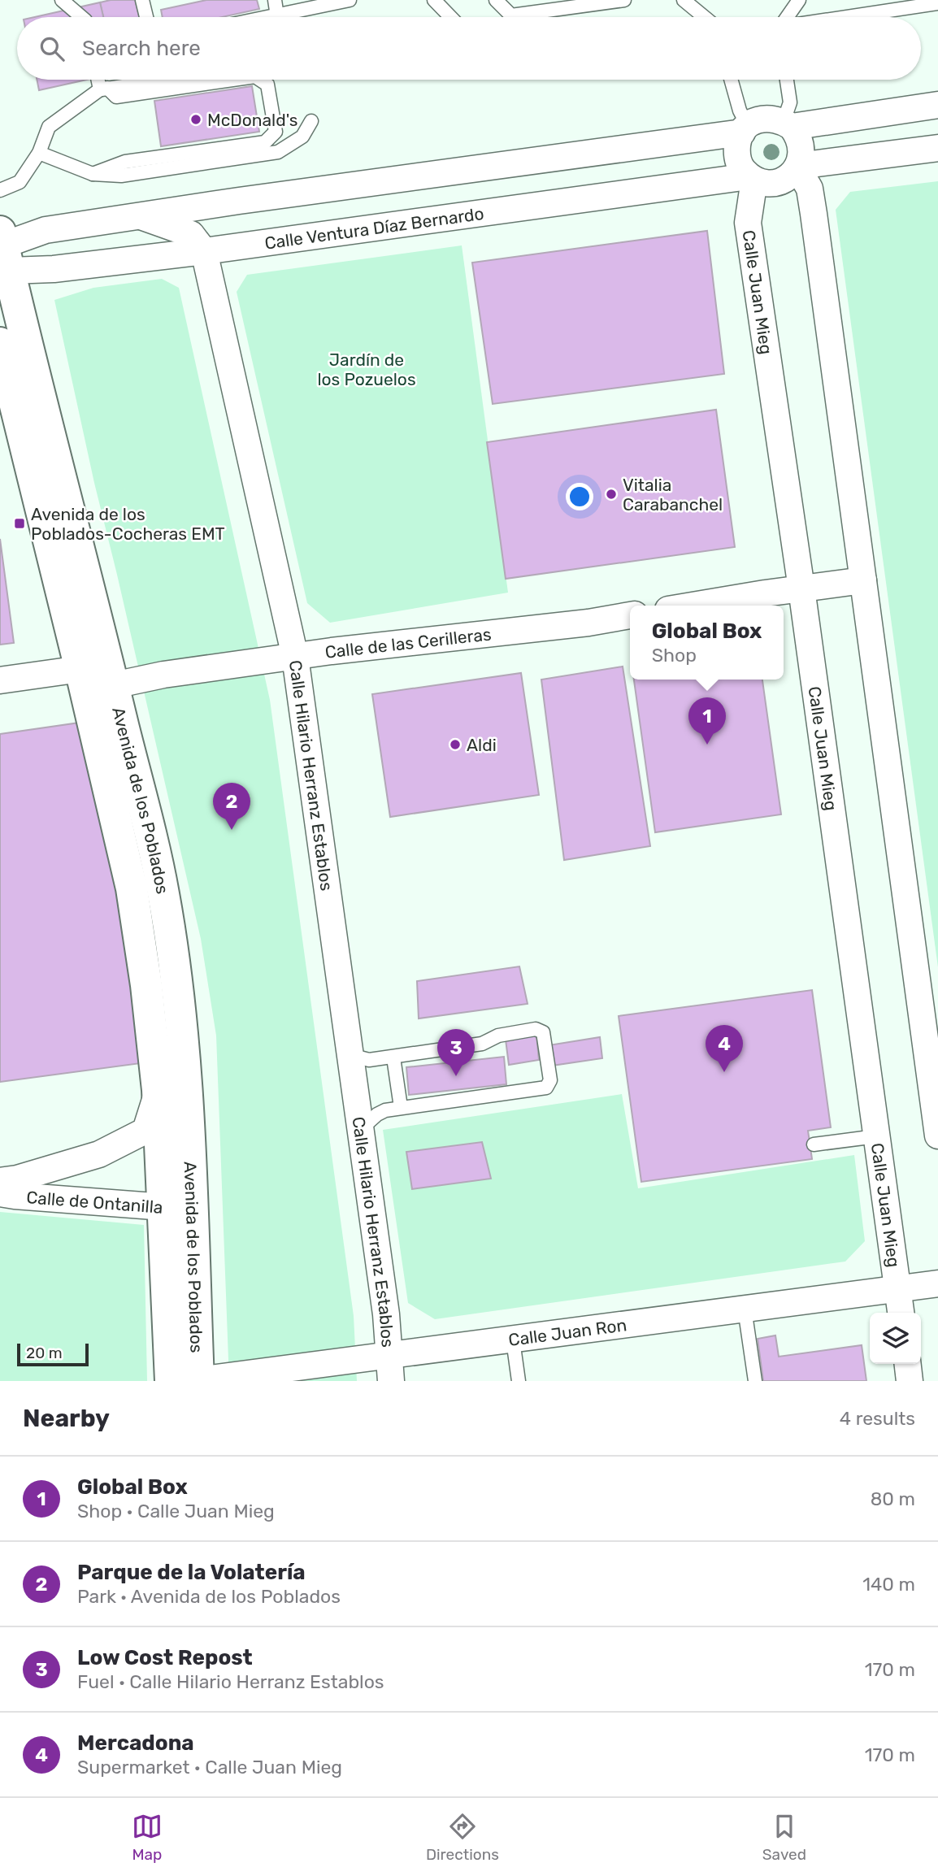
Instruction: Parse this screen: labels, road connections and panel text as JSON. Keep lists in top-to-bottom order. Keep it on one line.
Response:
{"streets":{"main road":["Avenida de los Poblados"],"street":["Calle Ventura Díaz Bernardo","Calle Juan Mieg","Calle de las Cerilleras","Calle Hilario Herranz Establos","Calle de Ontanilla","Calle Juan Ron"]},"crossings":[["Calle Ventura Díaz Bernardo","Calle Juan Mieg"],["Calle Ventura Díaz Bernardo","Calle Hilario Herranz Establos"],["Calle Ventura Díaz Bernardo","Avenida de los Poblados"],["Calle Juan Mieg","Calle Juan Ron"],["Calle de las Cerilleras","Calle Hilario Herranz Establos"],["Calle de las Cerilleras","Avenida de los Poblados"],["Calle Hilario Herranz Establos","Calle Juan Ron"],["Avenida de los Poblados","Calle de Ontanilla"],["Avenida de los Poblados","Calle Juan Ron"]],"parks":["Jardín de los Pozuelos"],"places":{"other":["McDonald's","Vitalia Carabanchel","Aldi"],"transit":["Avenida de los Poblados-Cocheras EMT"]},"scale_bar":"20 m","page":{"search":"Search here","popup":["Global Box","Shop"],"pins":["1","2","4","3"],"scale":"20 m","heading":["Nearby","4 results"],"list":[{"mark":"1","name":"Global Box","note":"Shop · Calle Juan Mieg","value":"80 m"},{"mark":"2","name":"Parque de la Volatería","note":"Park · Avenida de los Poblados","value":"140 m"},{"mark":"3","name":"Low Cost Repost","note":"Fuel · Calle Hilario Herranz Establos","value":"170 m"},{"mark":"4","name":"Mercadona","note":"Supermarket · Calle Juan Mieg","value":"170 m"}],"nav":["Map","Directions","Saved"]}}
